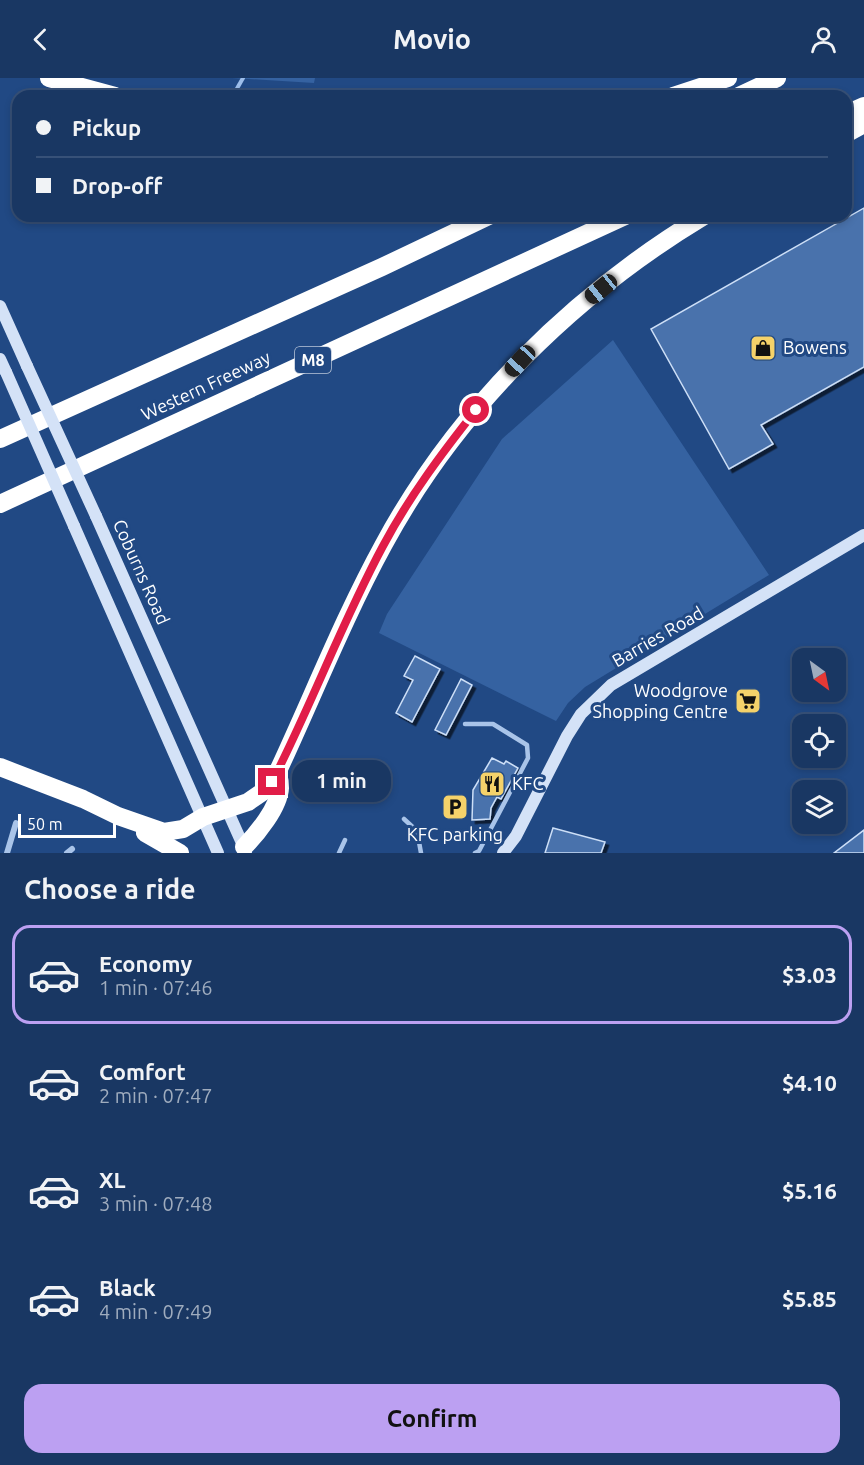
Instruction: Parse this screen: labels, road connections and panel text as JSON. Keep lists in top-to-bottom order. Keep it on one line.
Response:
{"streets":{"highway":["M8","Western Freeway"],"main road":["Coburns Road","Barries Road"]},"places":{"shop":["Bowens"],"supermarket":["Woodgrove Shopping Centre"],"restaurant":["KFC"],"parking":["KFC parking"]},"scale_bar":"50 m","north":"bottom right","page":{"header":"Movio","banner":["Pickup","Drop-off"],"bubble":"1 min","scale":"50 m","heading":"Choose a ride","list":[{"name":"Economy","note":"1 min · 07:46","value":"$3.03"},{"name":"Comfort","note":"2 min · 07:47","value":"$4.10"},{"name":"XL","note":"3 min · 07:48","value":"$5.16"},{"name":"Black","note":"4 min · 07:49","value":"$5.85"}],"buttons":"Confirm"}}
